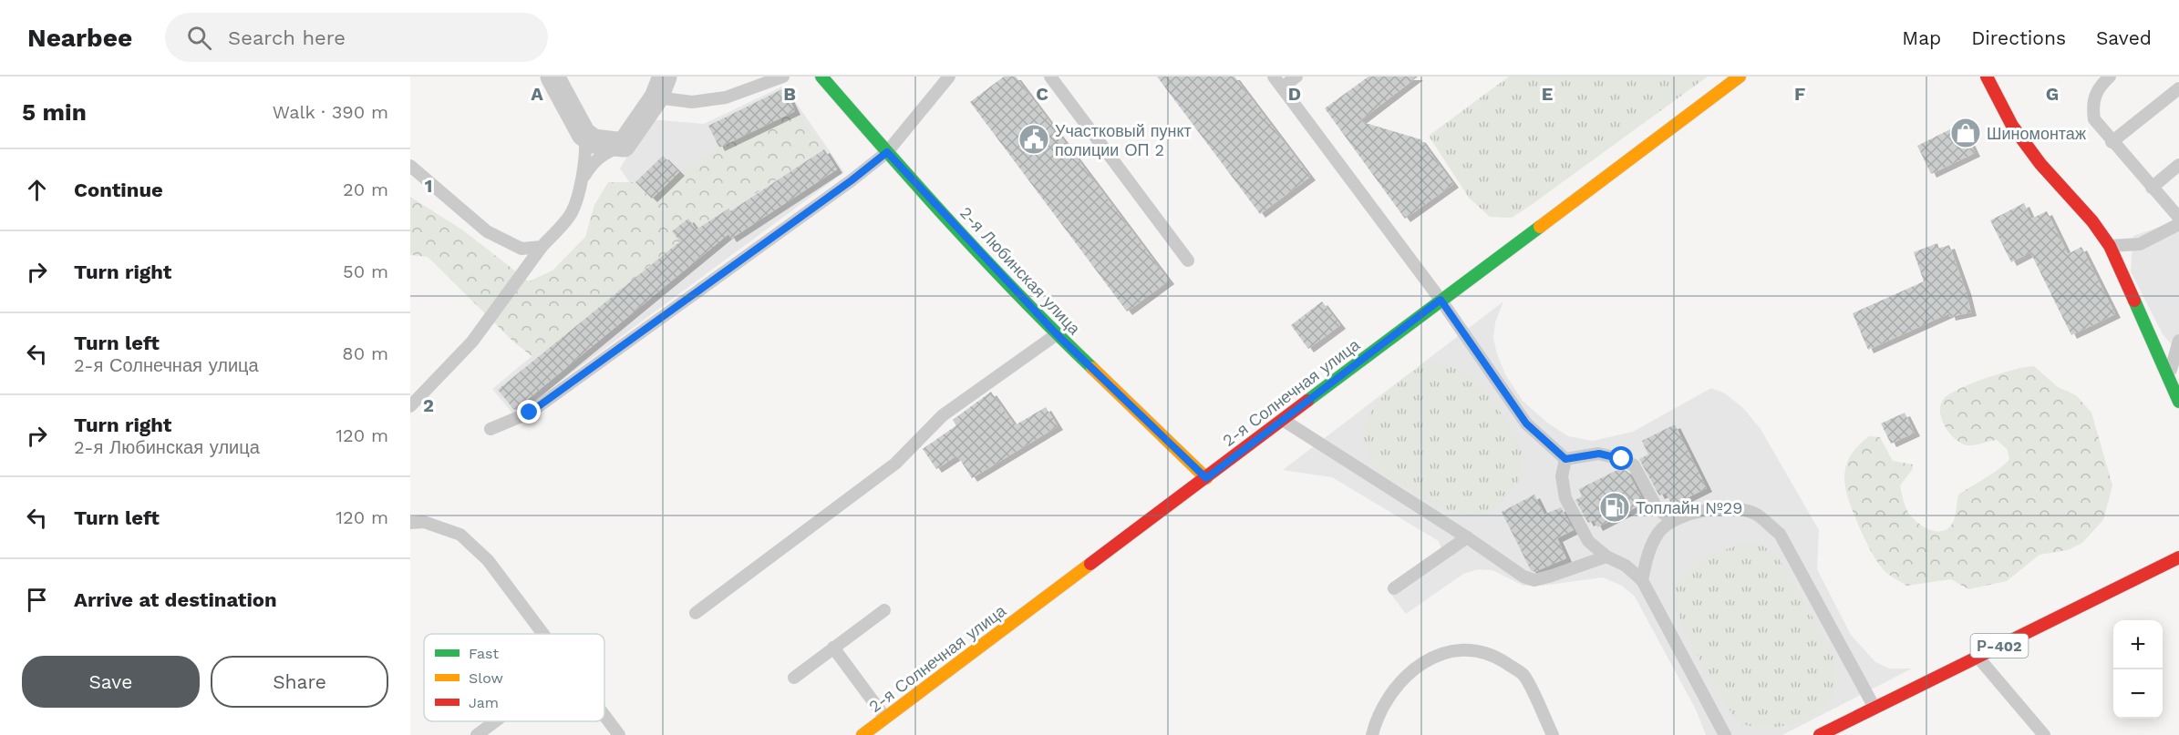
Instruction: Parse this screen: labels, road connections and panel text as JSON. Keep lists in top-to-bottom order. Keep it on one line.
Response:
{"streets":{"main road":["2-я Любинская улица","2-я Солнечная улица","Р-402"]},"crossings":[["2-я Любинская улица","2-я Солнечная улица"]],"places":{"shop":["Шиномонтаж"],"public building":["Участковый пункт полиции ОП 2"],"fuel station":["Топлайн №29"]},"legend":["Fast","Slow","Jam"],"page":{"header":"Nearbee","search":"Search here","nav":["Map","Directions","Saved"],"heading":["5 min","Walk · 390 m"],"list":[["Continue","20 m"],["Turn right","50 m"],["Turn left","2-я Солнечная улица","80 m"],["Turn right","2-я Любинская улица","120 m"],["Turn left","120 m"],"Arrive at destination"],"map_buttons":["+","−"],"buttons":["Save","Share"]},"grid":{"columns":["A","B","C","D","E","F","G"],"rows":["1","2"]}}
